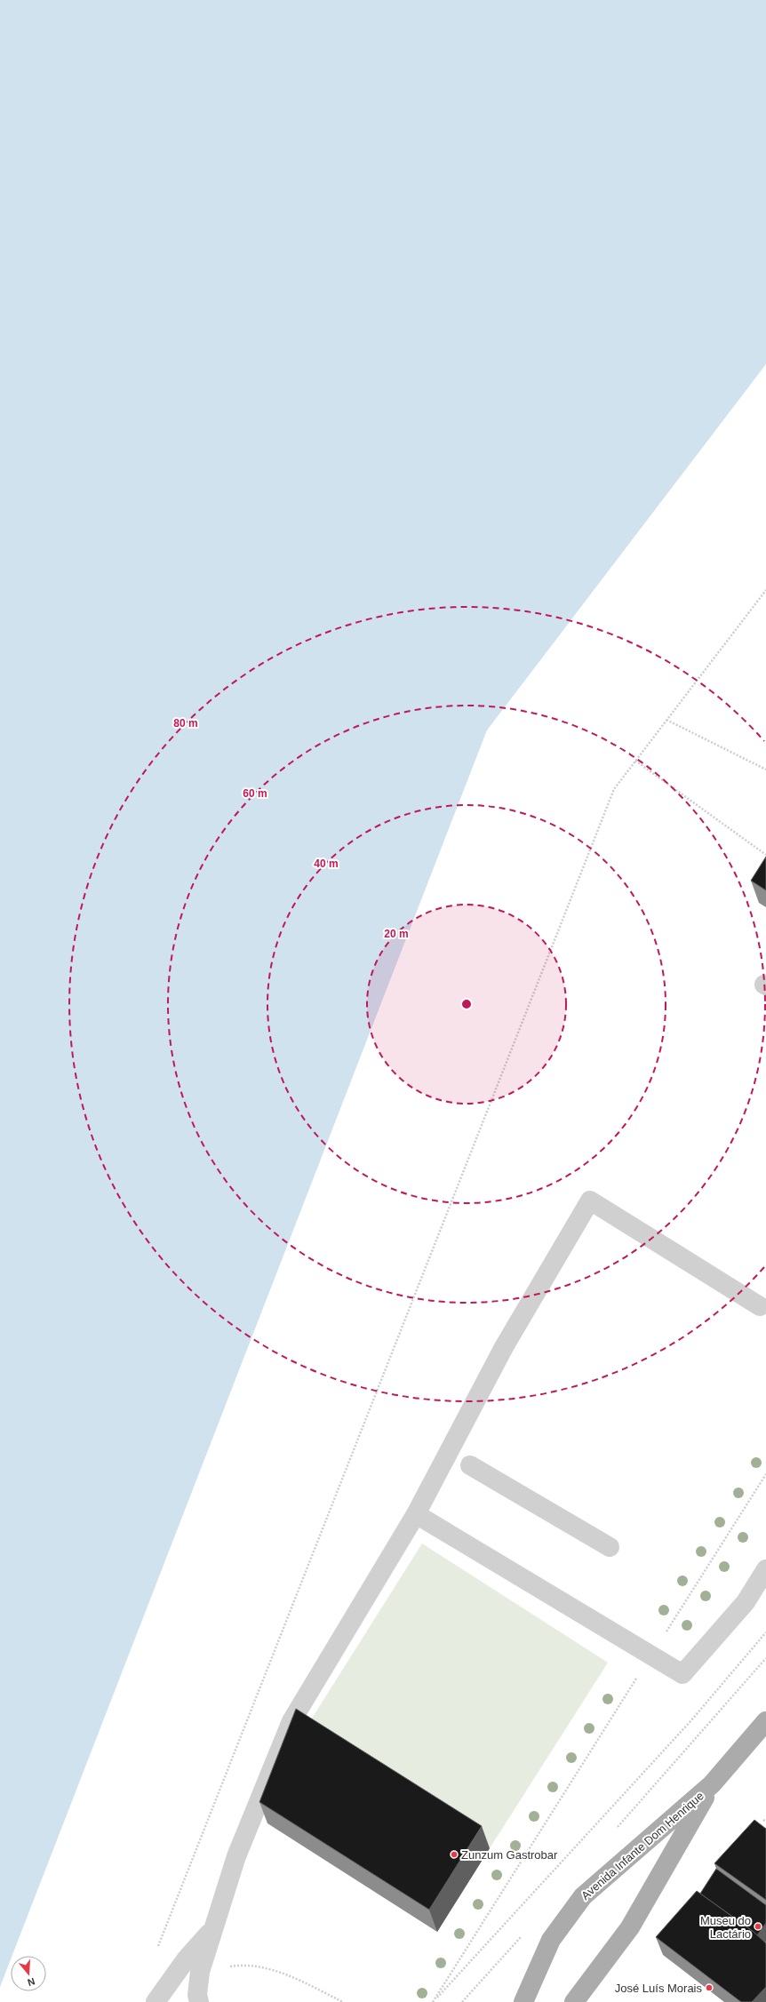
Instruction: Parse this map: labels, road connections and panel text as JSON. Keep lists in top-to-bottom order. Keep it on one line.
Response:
{"streets":{"main road":["Avenida Infante Dom Henrique"]},"places":["Zunzum Gastrobar","Museu do Lactário","José Luís Morais"],"north":"bottom","rings":["80 m","60 m","40 m","20 m"]}
